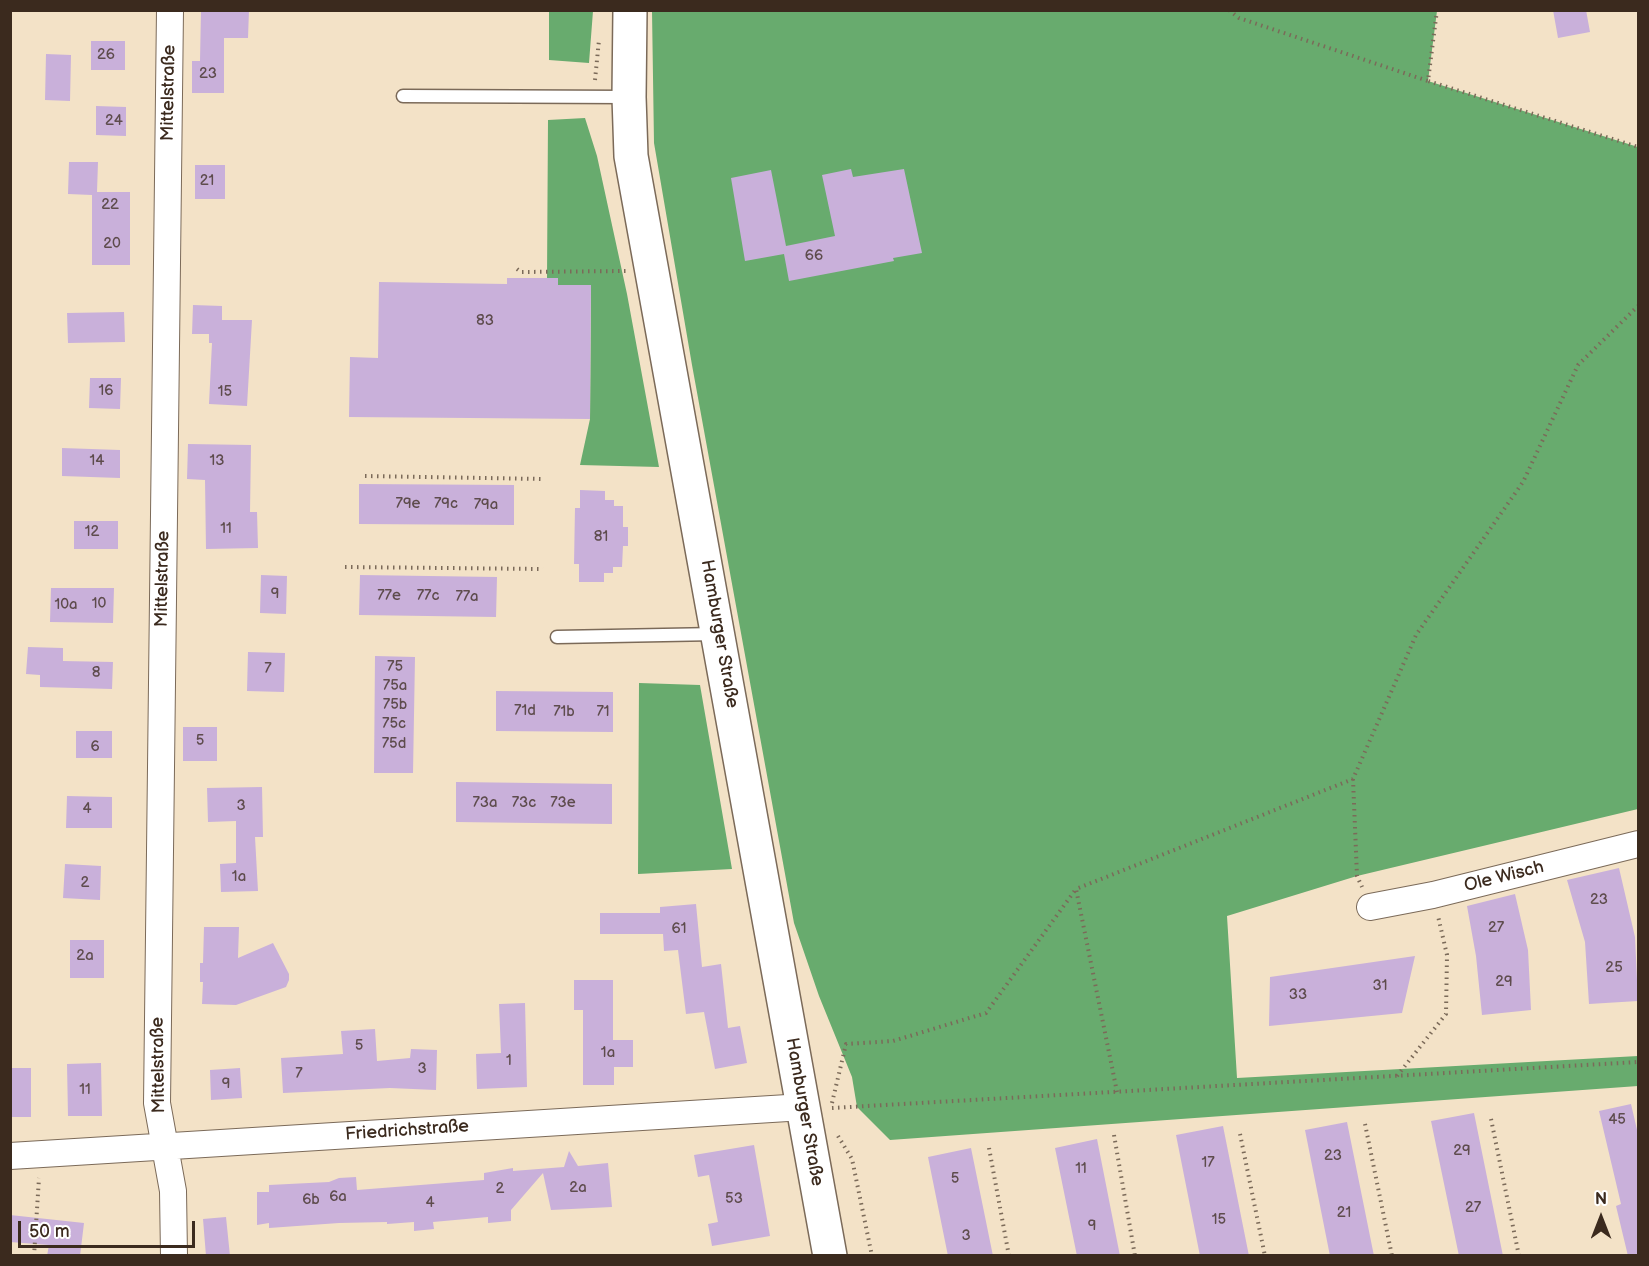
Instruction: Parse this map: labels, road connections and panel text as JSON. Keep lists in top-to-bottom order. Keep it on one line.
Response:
{"streets":{"main road":["Hamburger Straße"],"street":["Mittelstraße","Ole Wisch","Friedrichstraße"]},"crossings":[["Mittelstraße","Friedrichstraße"],["Hamburger Straße","Friedrichstraße"]],"house_numbers":["26","23","24","21","22","20","66","83","16","15","14","13","79e","79c","79a","11","12","81","9","77e","77c","77a","10","10a","75","7","8","75a","75b","71d","71b","71","75c","5","75d","6","73a","73c","73e","3","4","1a","2","23","27","61","2a","25","29","31","33","5","1a","1","3","7","9","11","45","29","23","17","11","5","2a","2","6a","53","6b","4","27","21","15","9","3"],"scale_bar":"50 m","north":"top"}
